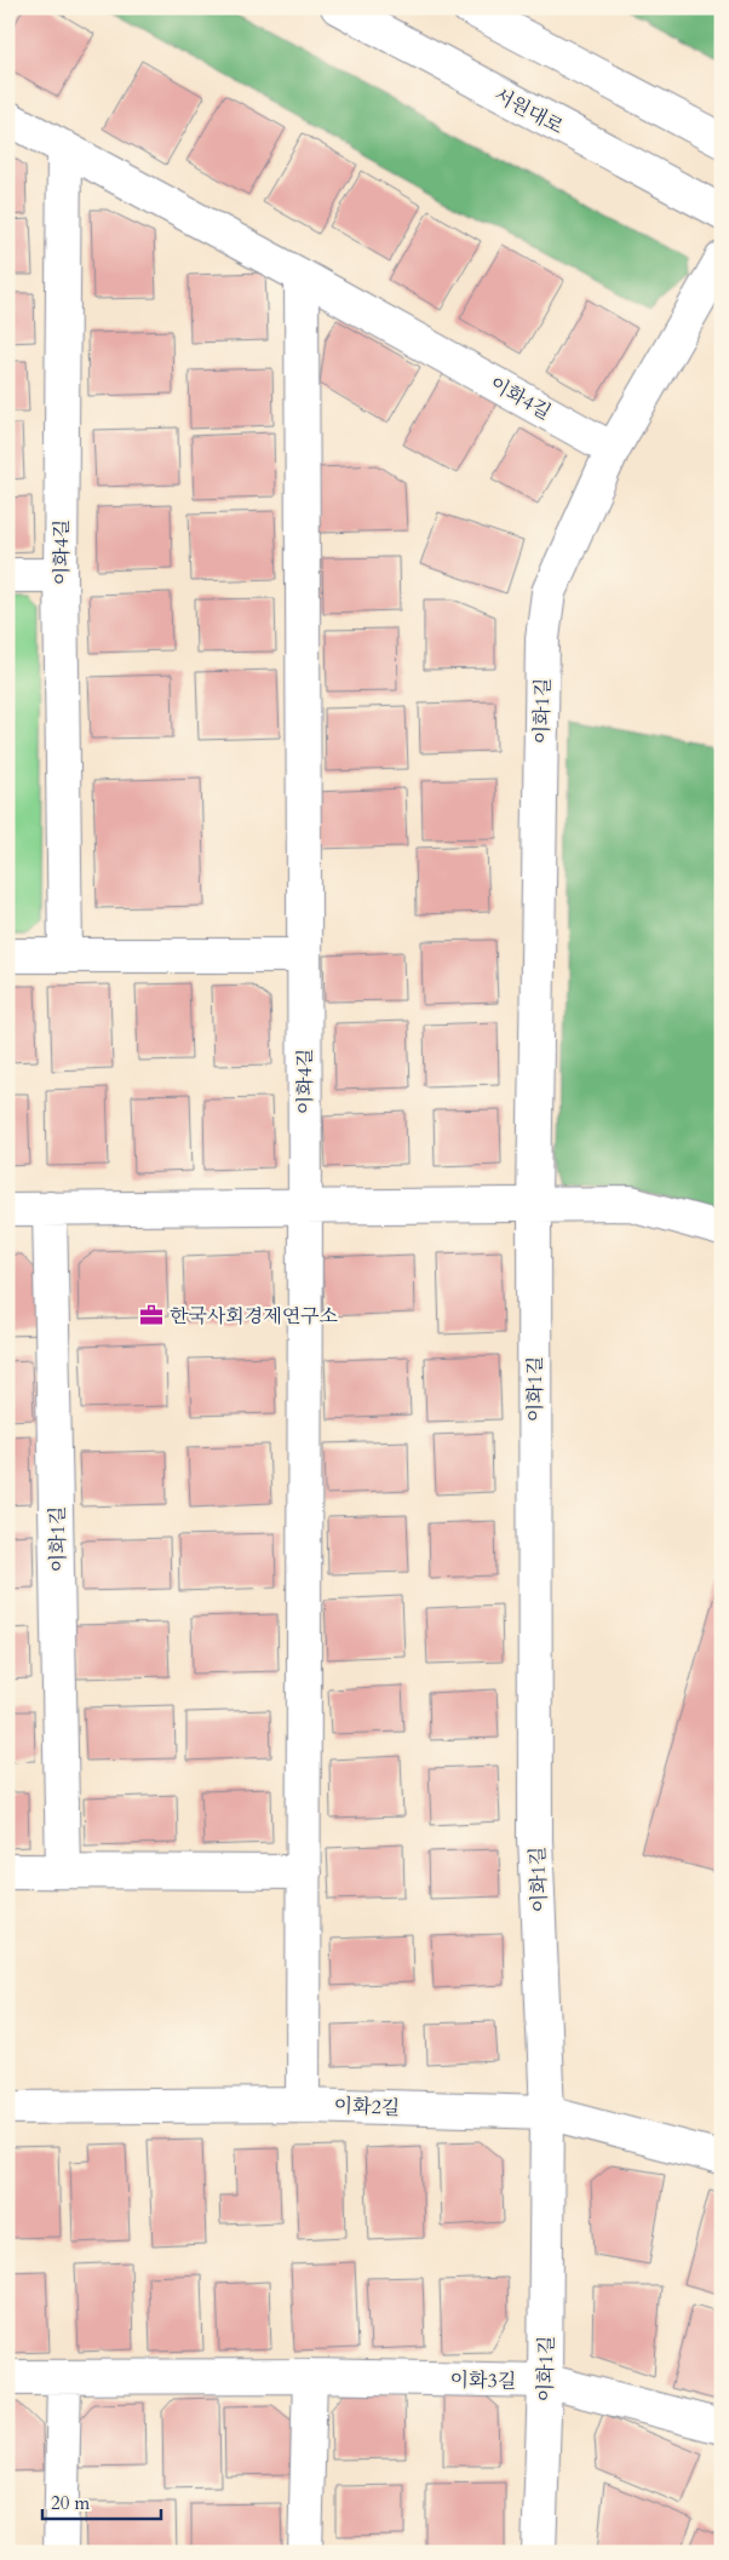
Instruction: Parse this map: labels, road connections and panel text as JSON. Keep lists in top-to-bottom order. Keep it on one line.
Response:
{"streets":{"street":["서원대로","이화4길","이화1길","이화2길","이화3길"]},"crossings":[["이화4길","이화1길"],["이화1길","이화2길"],["이화1길","이화3길"]],"places":{"office":["한국사회경제연구소"]},"scale_bar":"20 m"}
